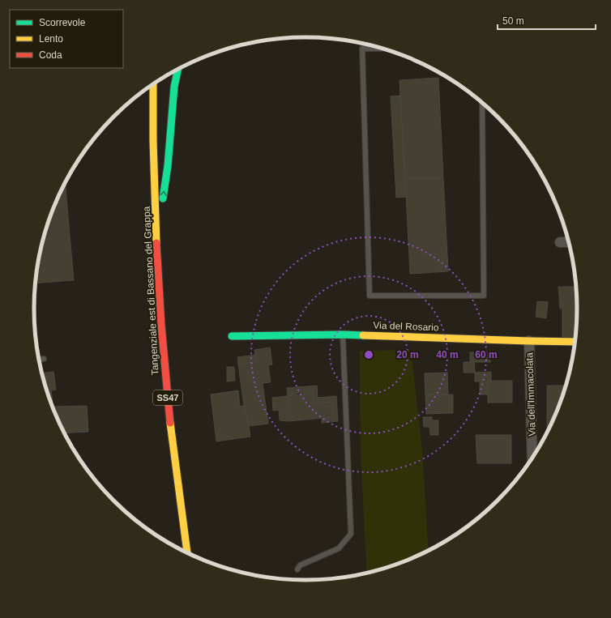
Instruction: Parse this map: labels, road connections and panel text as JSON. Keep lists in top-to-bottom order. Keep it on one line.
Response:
{"streets":{"main road":["Tangenziale est di Bassano del Grappa","Via del Rosario","SS47"],"street":["Via dell'Immacolata"]},"crossings":[["Via del Rosario","Via dell'Immacolata"]],"legend":["Scorrevole","Lento","Coda"],"scale_bar":"50 m","rings":["20 m","40 m","60 m"]}
